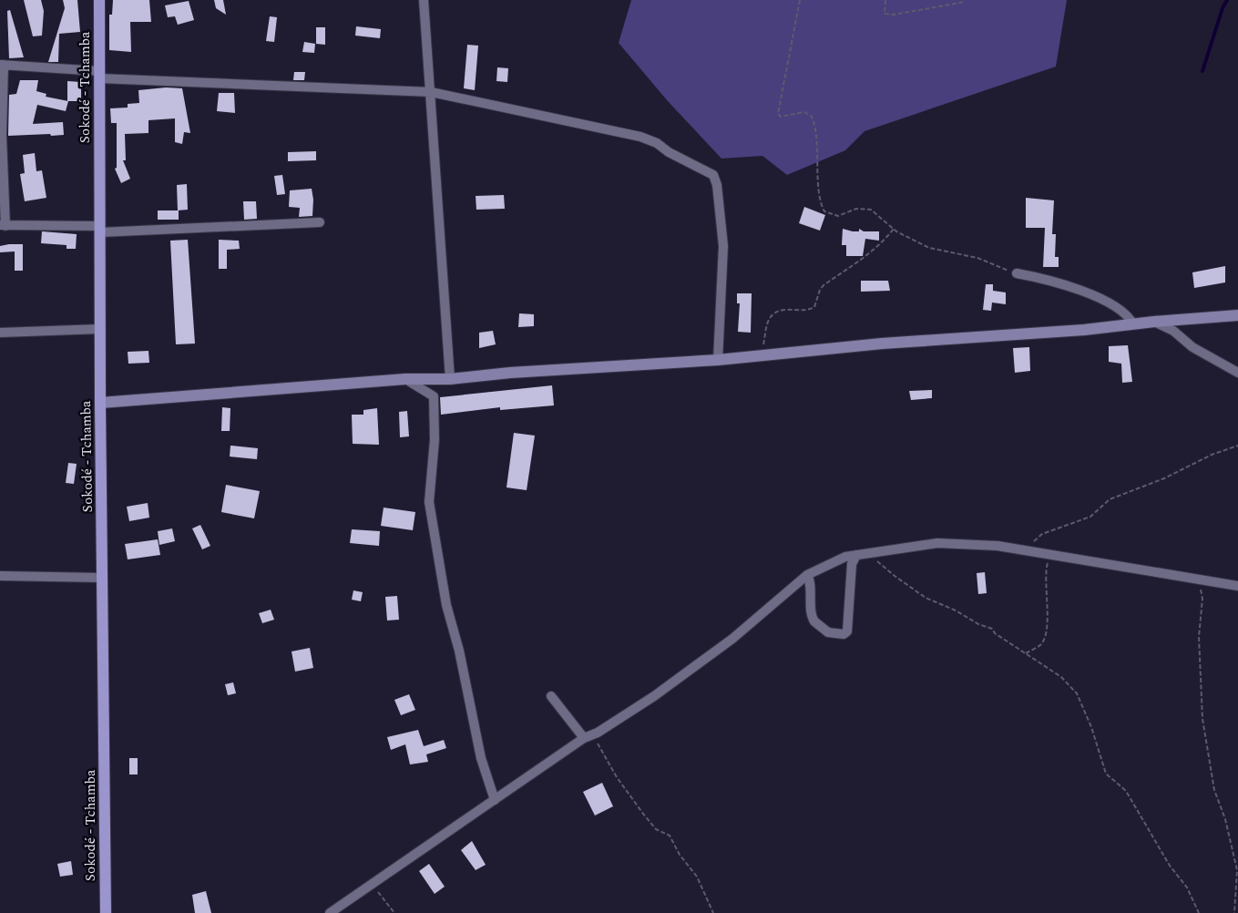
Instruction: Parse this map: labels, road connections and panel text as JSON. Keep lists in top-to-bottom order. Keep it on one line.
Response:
{"streets":{"main road":["Sokodé - Tchamba"]}}
